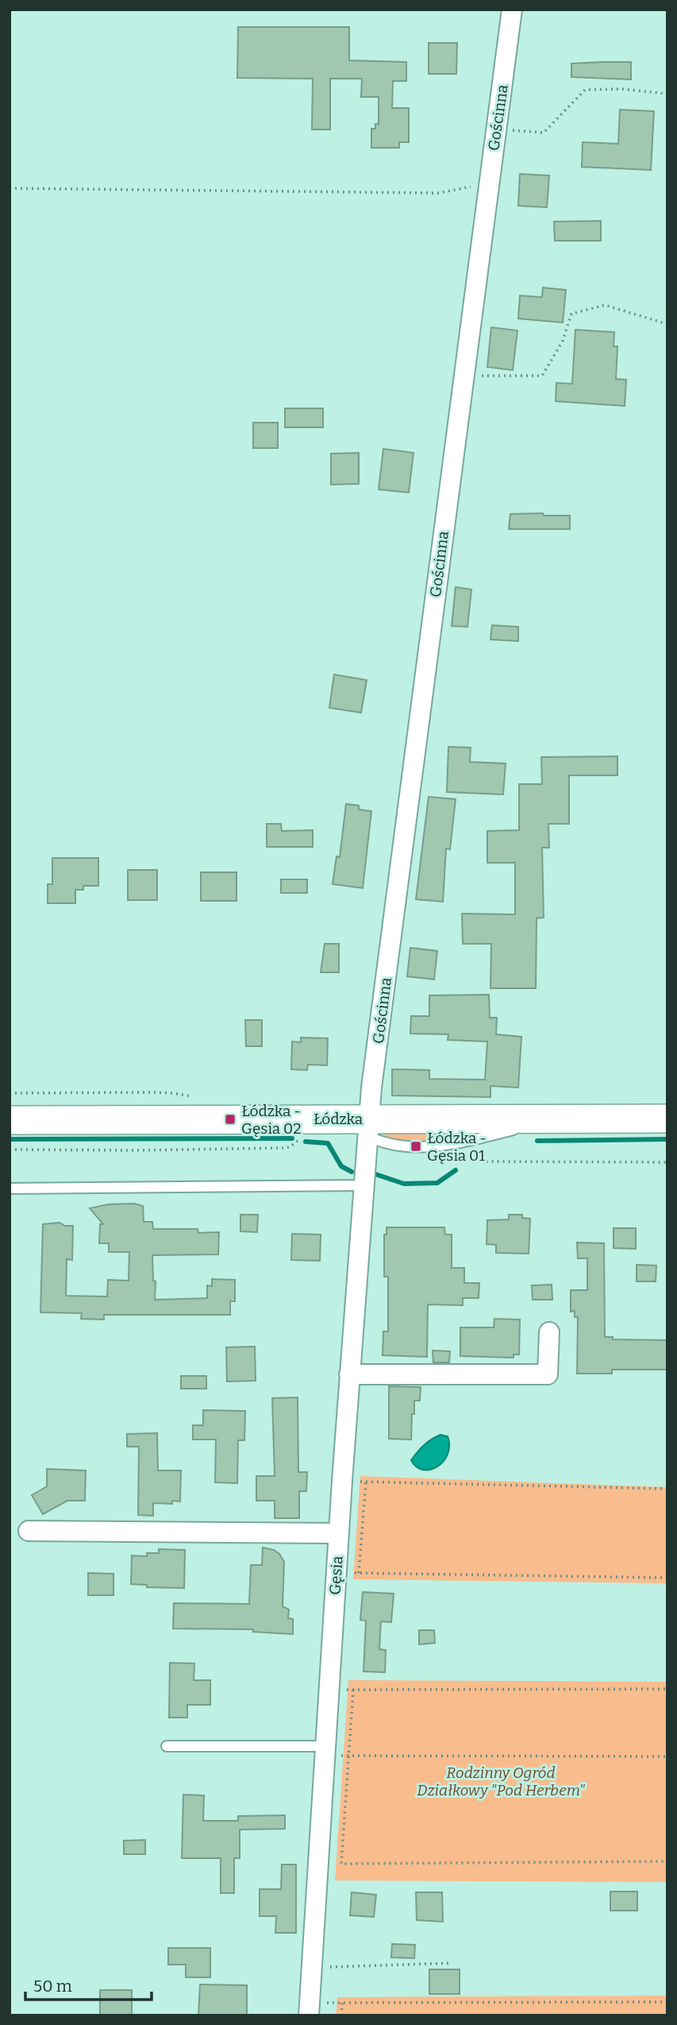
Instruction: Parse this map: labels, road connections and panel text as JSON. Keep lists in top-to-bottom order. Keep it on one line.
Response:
{"streets":{"main road":["Łódzka"],"street":["Gościnna","Gęsia"]},"crossings":[["Gościnna","Łódzka"],["Gościnna","Gęsia"],["Łódzka","Gęsia"]],"parks":["Rodzinny Ogród Działkowy \"Pod Herbem\""],"places":{"transit":["Łódzka - Gęsia 02","Łódzka - Gęsia 01"]},"scale_bar":"50 m"}
